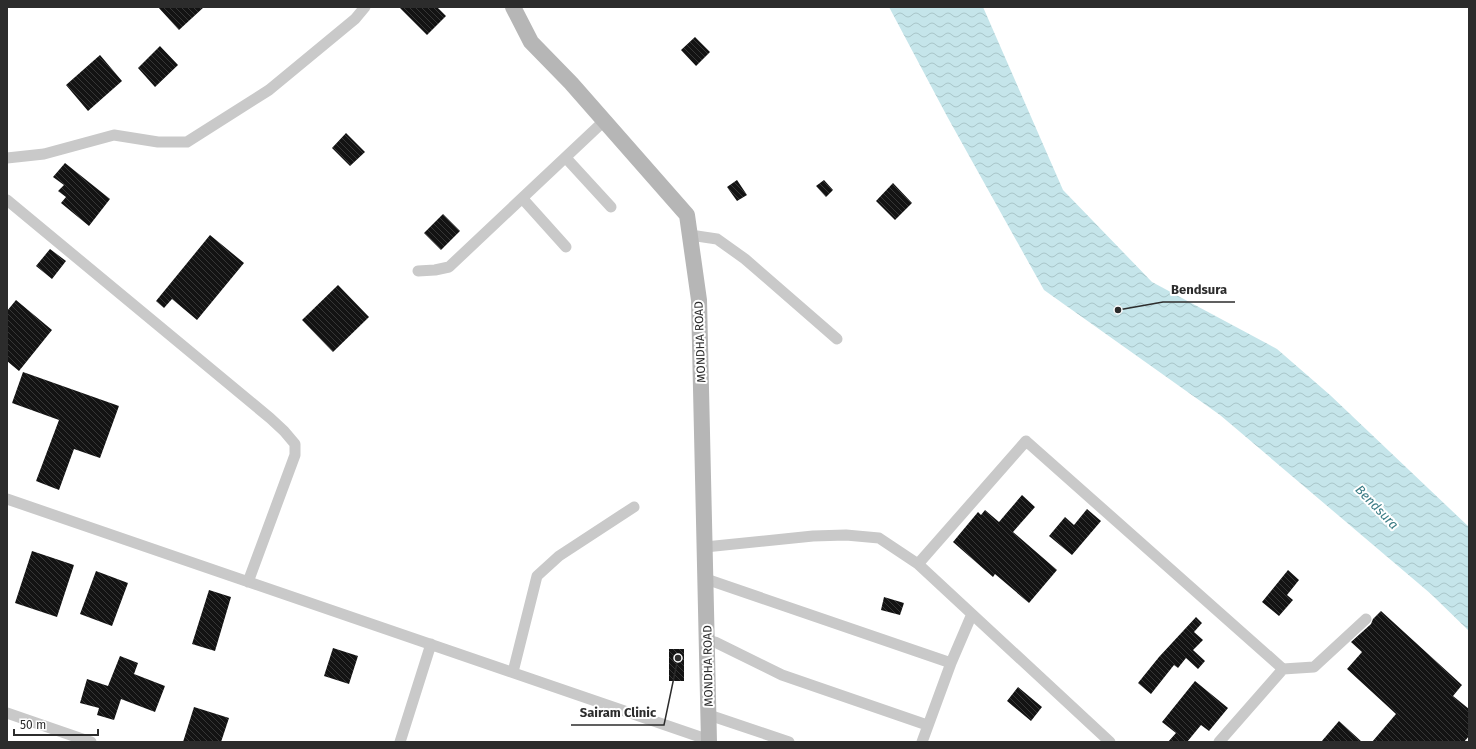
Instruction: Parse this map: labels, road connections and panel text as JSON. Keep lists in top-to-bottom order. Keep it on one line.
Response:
{"streets":{"street":["MONDHA ROAD"]},"water":["Bendsura"],"places":["Bendsura","Sairam Clinic"],"scale_bar":"50 m"}
